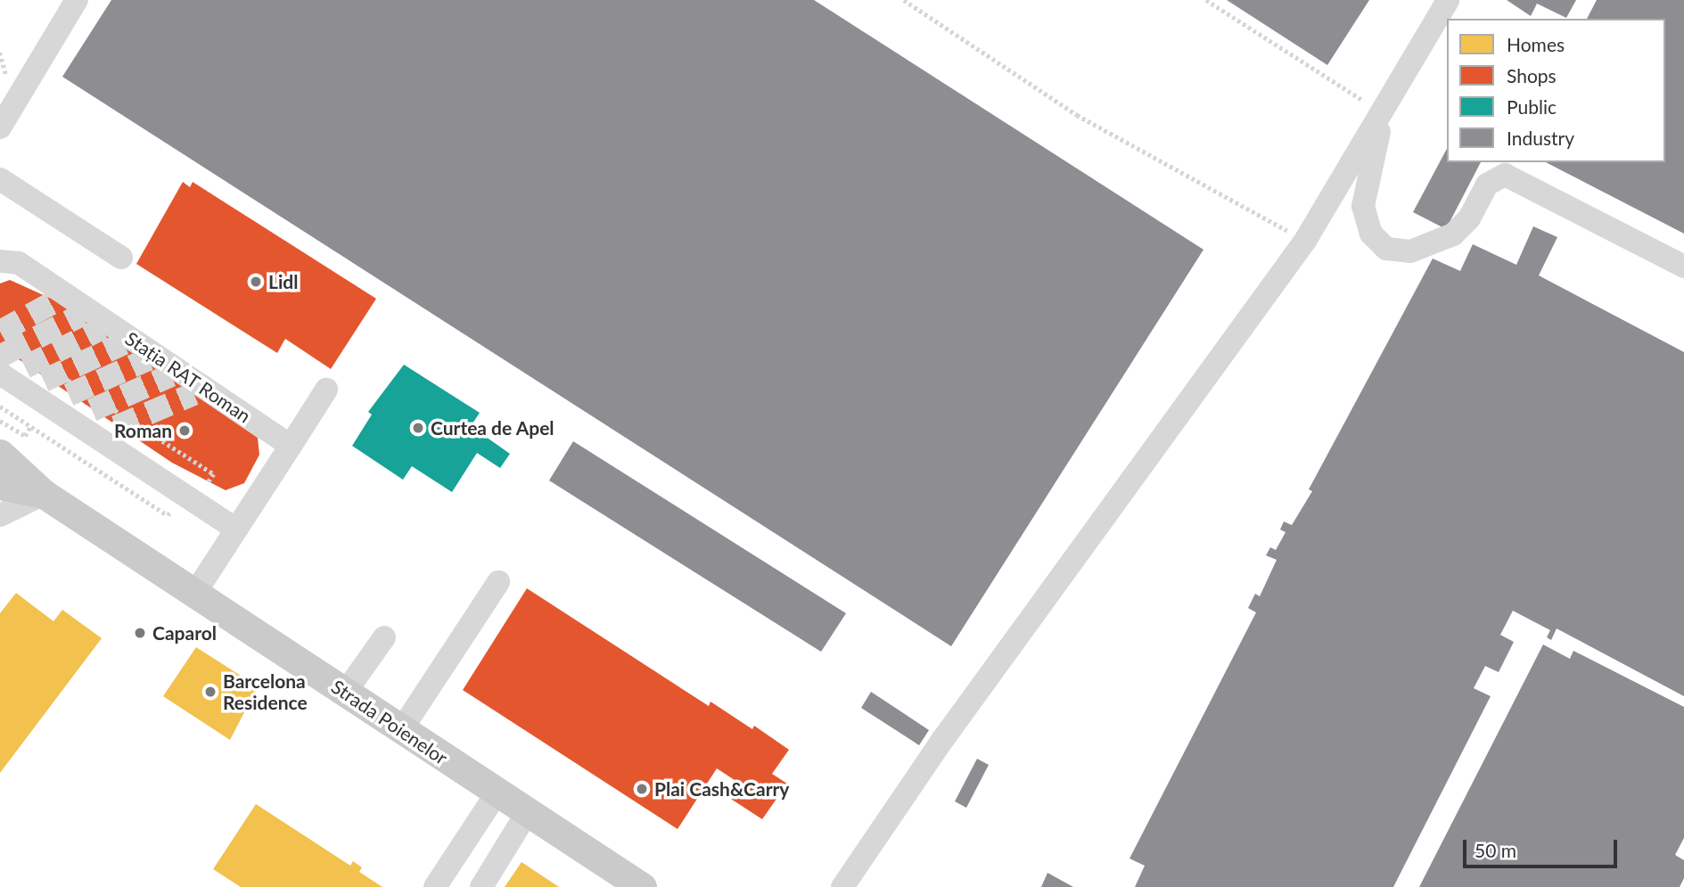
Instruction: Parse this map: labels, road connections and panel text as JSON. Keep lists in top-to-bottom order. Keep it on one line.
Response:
{"streets":{"main road":["Strada Poienelor"],"street":["Stația RAT Roman"]},"places":["Lidl","Curtea de Apel","Roman","Caparol","Barcelona Residence","Plai Cash&Carry"],"legend":["Homes","Shops","Public","Industry"],"scale_bar":"50 m"}
